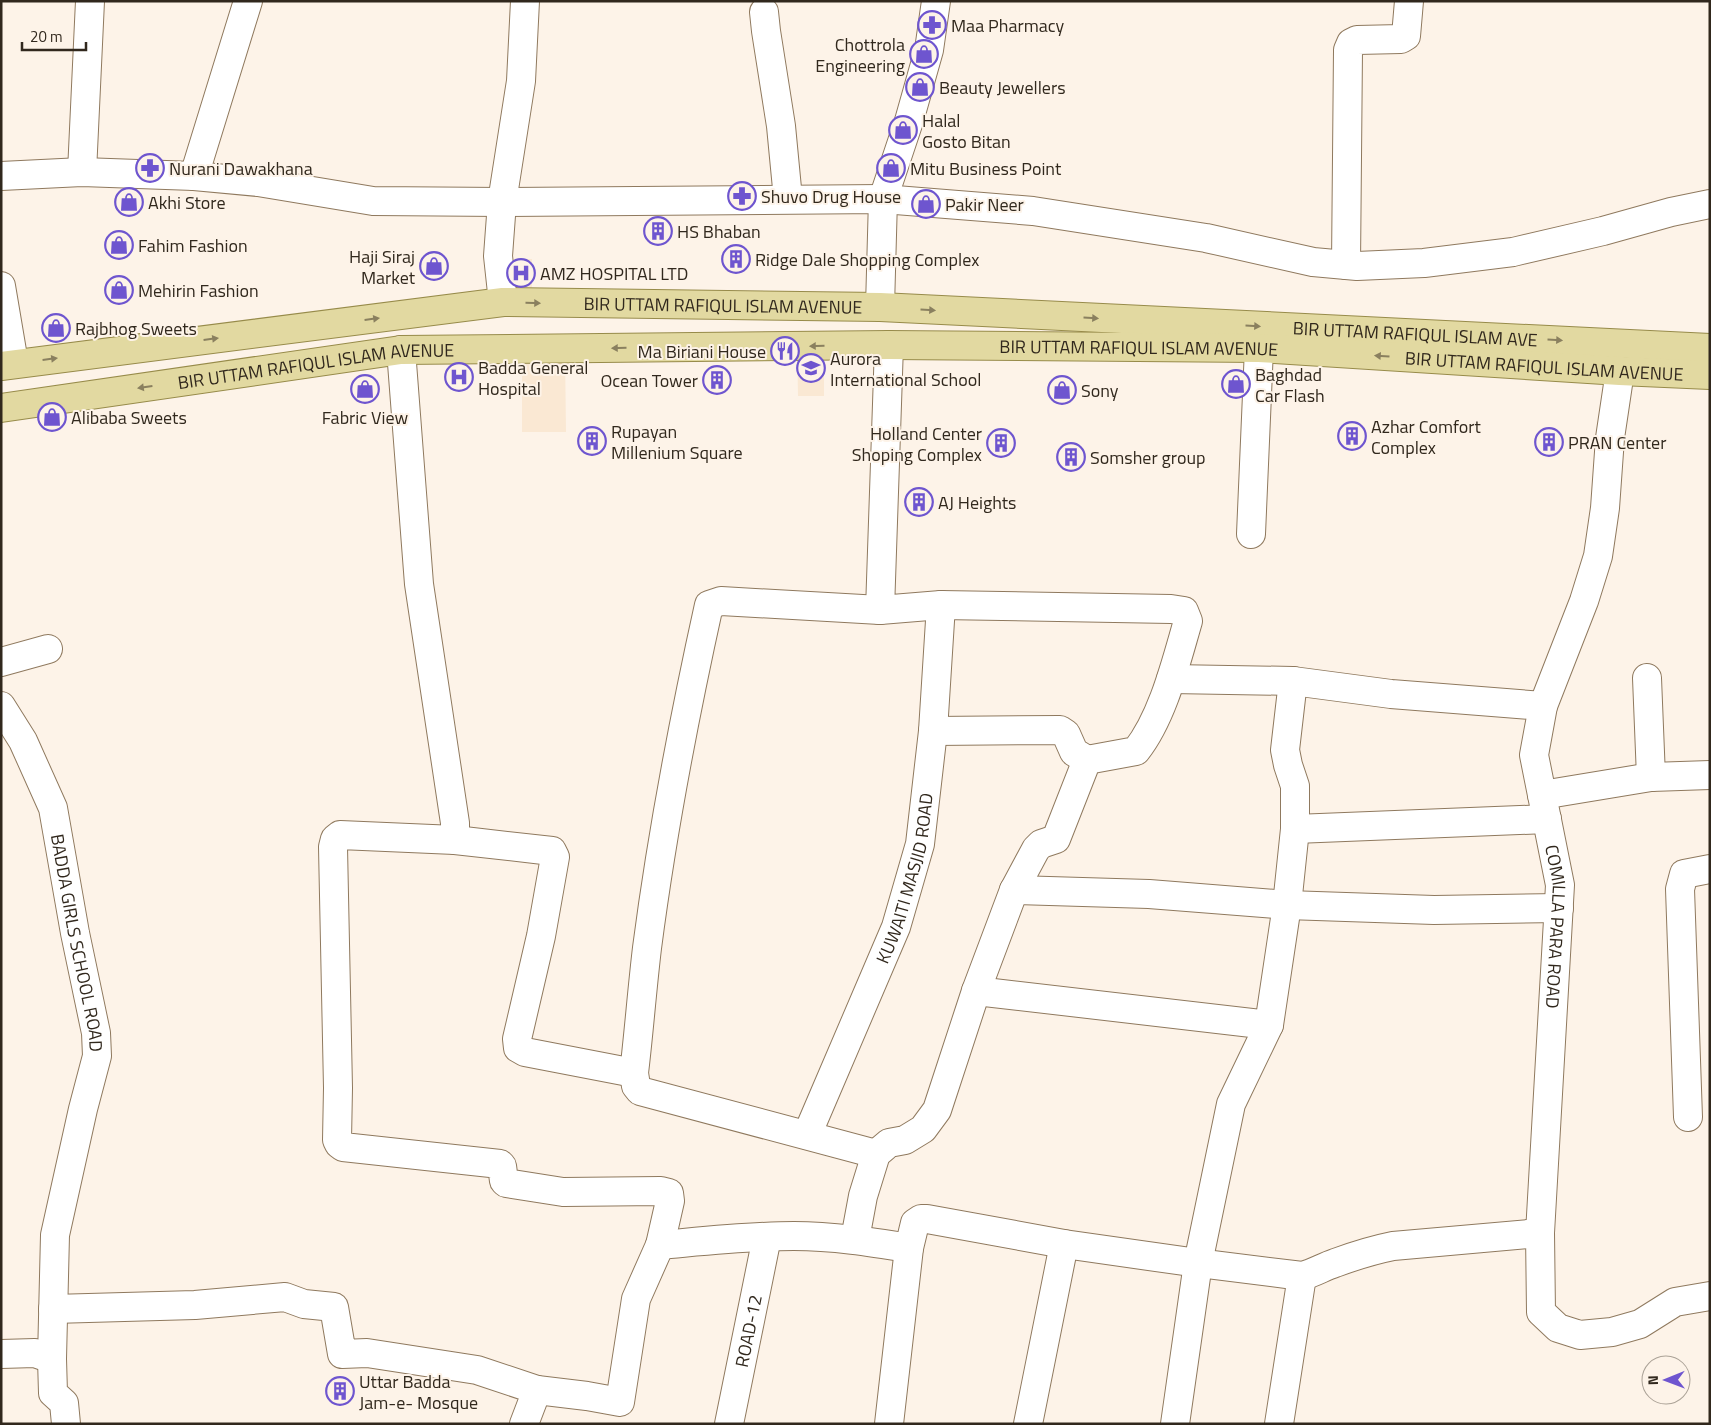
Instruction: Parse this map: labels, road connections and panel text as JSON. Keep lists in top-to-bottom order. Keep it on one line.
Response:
{"streets":{"main road":["BIR UTTAM RAFIQUL ISLAM AVENUE","BIR UTTAM RAFIQUL ISLAM AVE"],"street":["KUWAITI MASJID ROAD","COMILLA PARA ROAD","BADDA GIRLS SCHOOL ROAD","ROAD-12"]},"crossings":[["BIR UTTAM RAFIQUL ISLAM AVENUE","BIR UTTAM RAFIQUL ISLAM AVE"],["BIR UTTAM RAFIQUL ISLAM AVENUE","COMILLA PARA ROAD"]],"one_way":["BIR UTTAM RAFIQUL ISLAM AVE"],"places":{"pharmacy":["Maa Pharmacy","Nurani Dawakhana","Shuvo Drug House"],"shop":["Chottrola Engineering","Beauty Jewellers","Halal Gosto Bitan","Mitu Business Point","Akhi Store","Pakir Neer","Fahim Fashion","Haji Siraj Market","Mehirin Fashion","Rajbhog Sweets","Baghdad Car Flash","Fabric View","Sony","Alibaba Sweets"],"building":["HS Bhaban","Ridge Dale Shopping Complex","Ocean Tower","Azhar Comfort Complex","Rupayan Millenium Square","PRAN Center","Holland Center Shoping Complex","Somsher group","AJ Heights","Uttar Badda Jam-e- Mosque"],"hospital":["AMZ HOSPITAL LTD","Badda General Hospital"],"restaurant":["Ma Biriani House"],"school or university":["Aurora International School"]},"scale_bar":"20 m","north":"left"}
